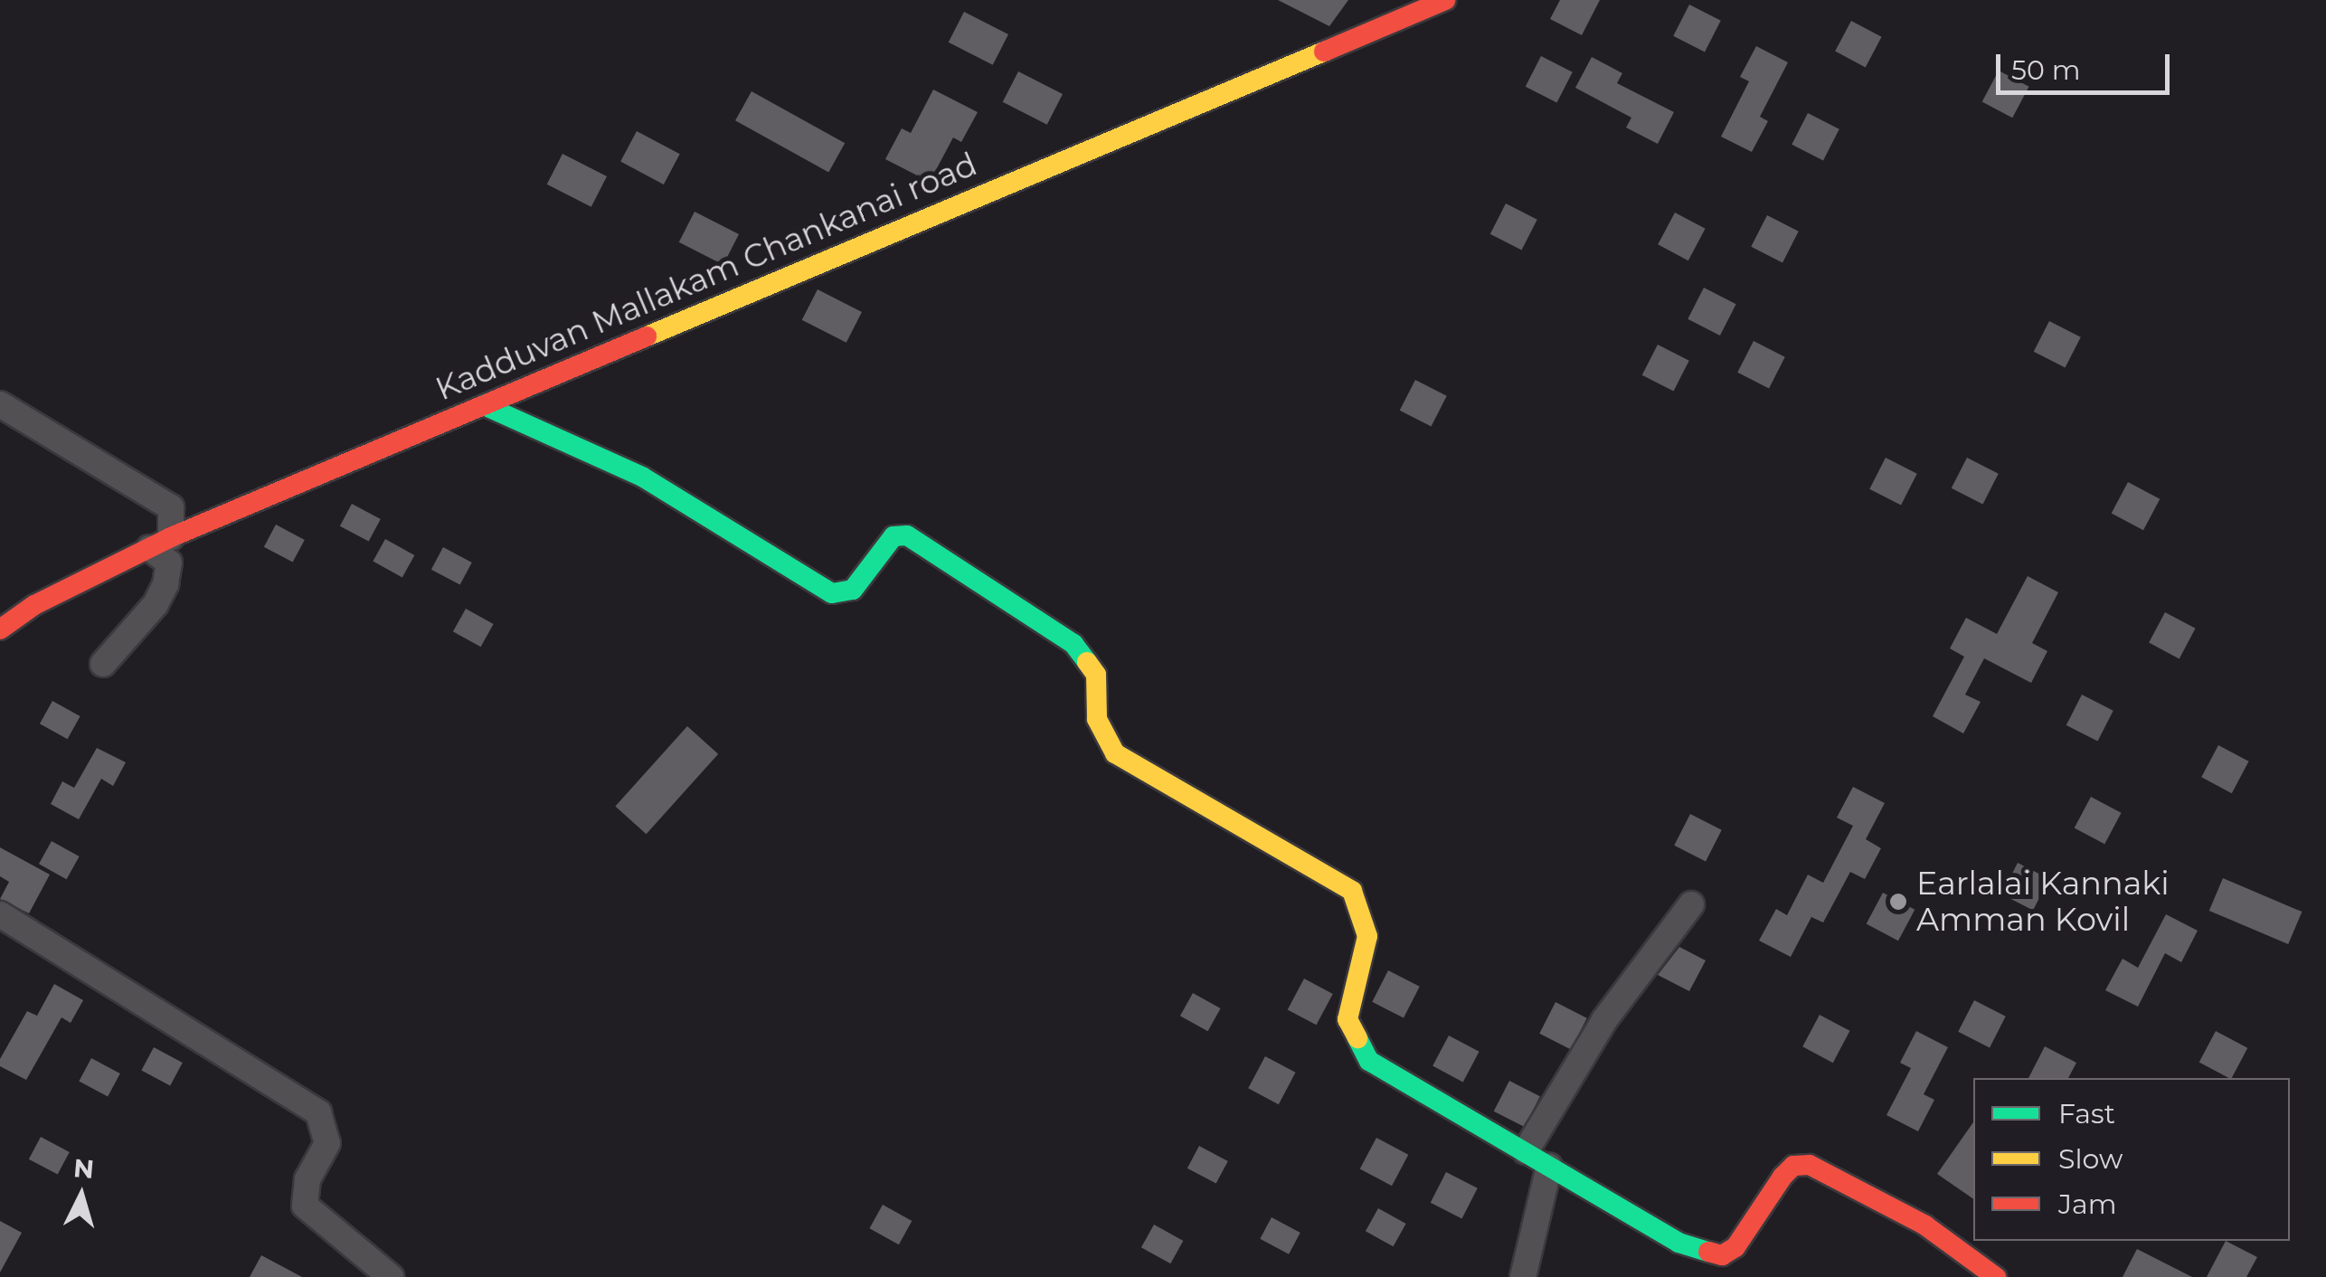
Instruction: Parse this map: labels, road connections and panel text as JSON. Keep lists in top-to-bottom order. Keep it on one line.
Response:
{"streets":{"street":["Kadduvan Mallakam Chankanai road"]},"places":["Earlalai Kannaki Amman Kovil"],"legend":["Fast","Slow","Jam"],"scale_bar":"50 m","north":"top"}
